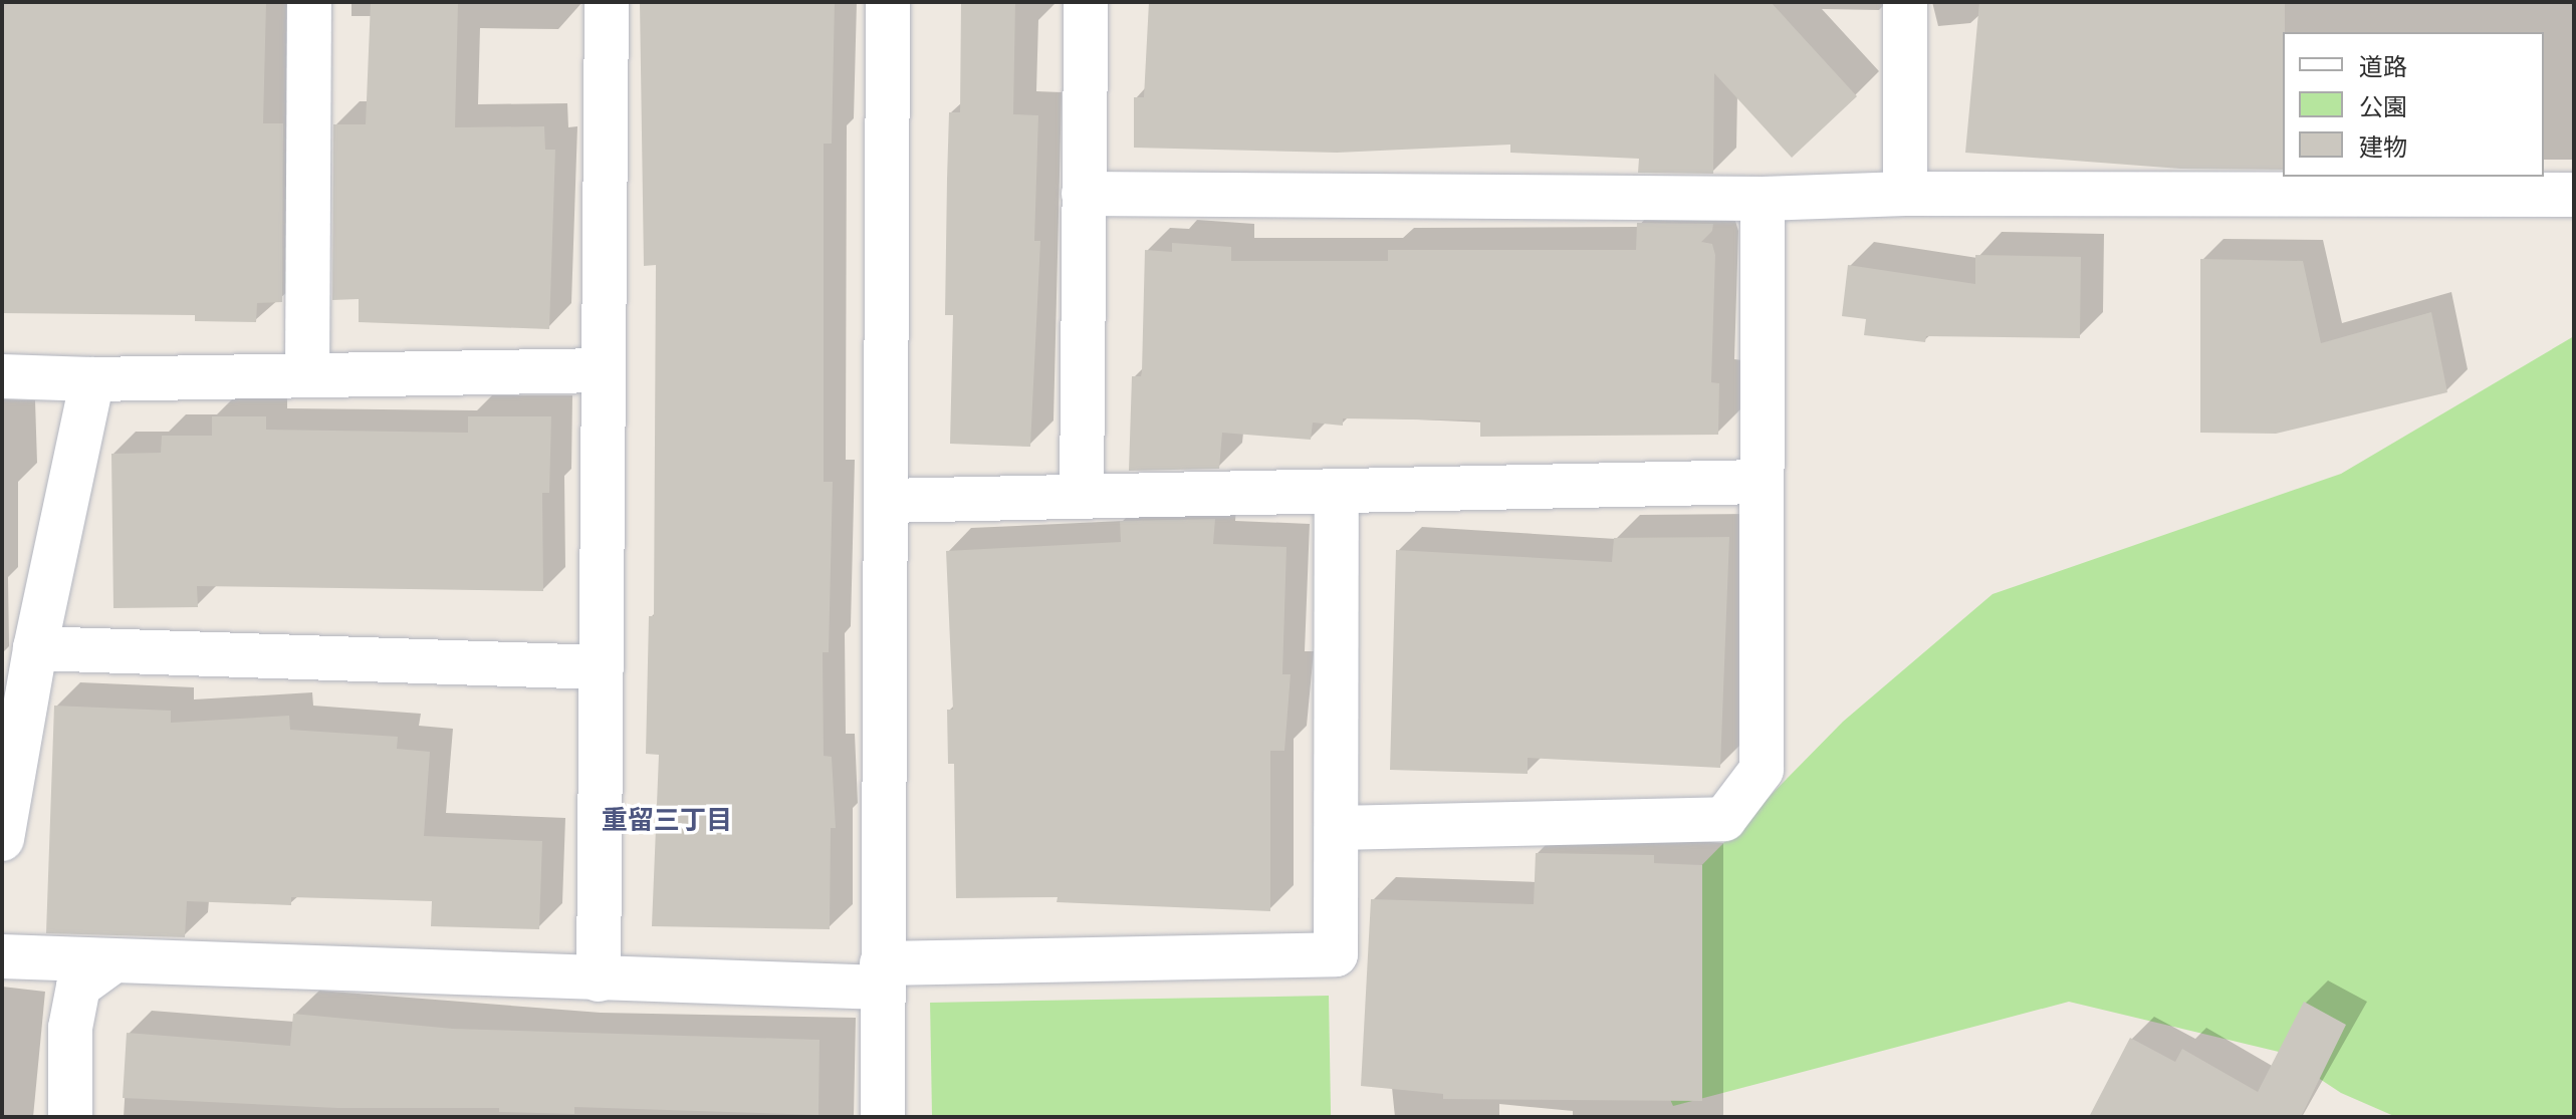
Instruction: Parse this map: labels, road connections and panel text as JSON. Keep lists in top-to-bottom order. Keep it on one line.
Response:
{"districts":["重留三丁目"],"legend":["道路","公園","建物"]}
